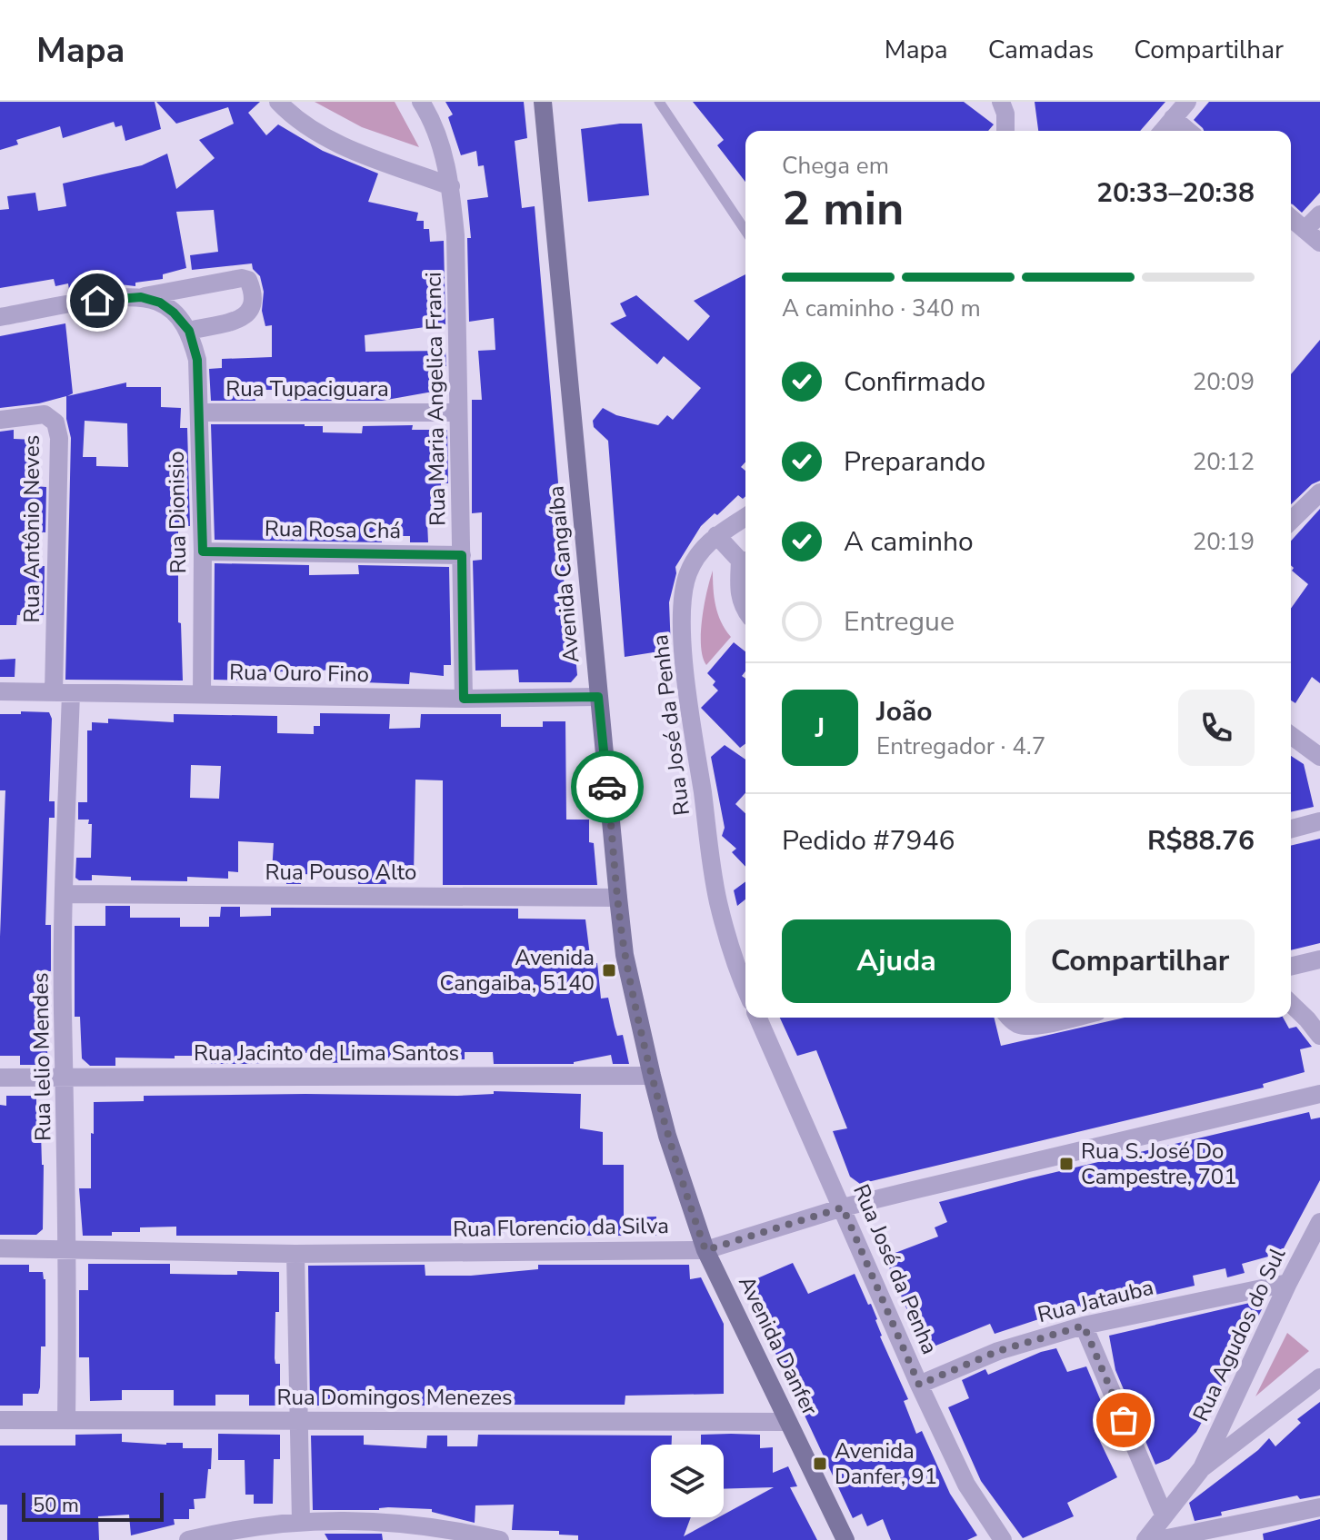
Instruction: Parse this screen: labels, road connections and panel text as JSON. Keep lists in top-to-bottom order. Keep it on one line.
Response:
{"streets":{"main road":["Avenida Cangaíba","Avenida Danfer"],"street":["Rua Tupaciguara","Rua Maria Angelica Franci","Rua Dionisio","Rua Antônio Neves","Rua Rosa Chá","Rua Ouro Fino","Rua José da Penha","Rua Pouso Alto","Rua Jacinto de Lima Santos","Rua lelio Mendes","Rua Florencio da Silva","Rua Jatauba","Rua Agudos do Sul","Rua Domingos Menezes"]},"crossings":[["Rua Tupaciguara","Rua Maria Angelica Franci"],["Rua Tupaciguara","Rua Dionisio"],["Rua Maria Angelica Franci","Rua Rosa Chá"],["Rua Maria Angelica Franci","Rua Ouro Fino"],["Rua Dionisio","Rua Rosa Chá"],["Rua Dionisio","Rua Ouro Fino"],["Rua Antônio Neves","Rua Ouro Fino"],["Rua Antônio Neves","Rua lelio Mendes"],["Avenida Cangaíba","Rua Ouro Fino"],["Avenida Cangaíba","Rua Pouso Alto"],["Avenida Cangaíba","Rua Jacinto de Lima Santos"],["Avenida Cangaíba","Rua Florencio da Silva"],["Avenida Cangaíba","Avenida Danfer"],["Rua Ouro Fino","Rua lelio Mendes"],["Rua José da Penha","Rua Florencio da Silva"],["Rua José da Penha","Rua Jatauba"],["Rua Pouso Alto","Rua lelio Mendes"],["Rua Jacinto de Lima Santos","Rua lelio Mendes"],["Rua lelio Mendes","Rua Florencio da Silva"],["Rua lelio Mendes","Rua Domingos Menezes"],["Rua Florencio da Silva","Avenida Danfer"],["Rua Jatauba","Rua Agudos do Sul"],["Avenida Danfer","Rua Domingos Menezes"]],"places":{"transit":["Avenida Cangaiba, 5140","Rua S. José Do Campestre, 701","Avenida Danfer, 91"]},"scale_bar":"50 m","page":{"header":"Mapa","nav":["Mapa","Camadas","Compartilhar"],"heading":["2 min","Chega em","20:33–20:38"],"panel":["João","Entregador · 4.7","Pedido #7946","R$88.76"],"bar":"A caminho · 340 m","list":[["Confirmado","20:09"],["Preparando","20:12"],["A caminho","20:19"],"Entregue"],"round":"J","buttons":["Ajuda","Compartilhar"],"scale":"50 m"}}
